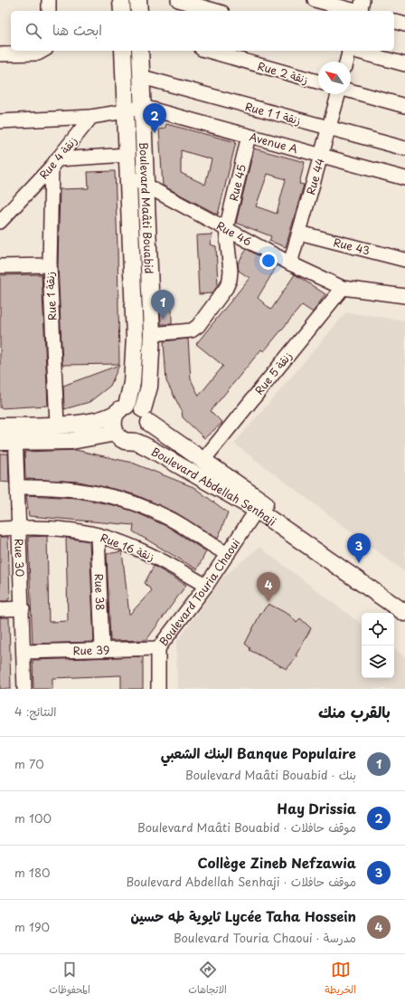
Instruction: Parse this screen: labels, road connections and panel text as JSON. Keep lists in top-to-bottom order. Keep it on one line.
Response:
{"streets":{"street":["Rue 2 زنقة","Rue 1 زنقة 1","Avenue A","Rue 4 زنقة","Rue 44","Rue 45","Boulevard Maâti Bouabid","Rue 46","Rue 43","Rue 1 زنقة","Rue 5 زنقة","Boulevard Abdellah Senhaji","Rue 16 زنقة","Rue 30","Rue 38","Boulevard Touria Chaoui","Rue 39"]},"crossings":[["Rue 1 زنقة 1","Rue 44"],["Rue 1 زنقة 1","Boulevard Maâti Bouabid"],["Avenue A","Rue 44"],["Avenue A","Rue 45"],["Avenue A","Boulevard Maâti Bouabid"],["Rue 4 زنقة","Rue 1 زنقة"],["Rue 44","Rue 46"],["Rue 44","Rue 43"],["Rue 45","Boulevard Maâti Bouabid"],["Rue 45","Rue 46"],["Boulevard Maâti Bouabid","Rue 46"],["Boulevard Maâti Bouabid","Boulevard Abdellah Senhaji"],["Rue 46","Rue 5 زنقة"],["Rue 5 زنقة","Boulevard Abdellah Senhaji"],["Boulevard Abdellah Senhaji","Boulevard Touria Chaoui"],["Rue 16 زنقة","Rue 30"],["Rue 16 زنقة","Rue 38"],["Rue 16 زنقة","Boulevard Touria Chaoui"],["Rue 30","Rue 39"],["Rue 38","Rue 39"],["Boulevard Touria Chaoui","Rue 39"]],"north":"top left","page":{"search":"ابحث هنا","pins":["2","1","3","4"],"heading":["بالقرب منك","النتائج: 4"],"list":[{"mark":"1","name":"Banque Populaire البنك الشعبي","note":"بنك · Boulevard Maâti Bouabid","value":"70 m"},{"mark":"2","name":"Hay Drissia","note":"موقف حافلات · Boulevard Maâti Bouabid","value":"100 m"},{"mark":"3","name":"Collège Zineb Nefzawia","note":"موقف حافلات · Boulevard Abdellah Senhaji","value":"180 m"},{"mark":"4","name":"Lycée Taha Hossein ثايوية طه حسين","note":"مدرسة · Boulevard Touria Chaoui","value":"190 m"}],"nav":["الخريطة","الاتجاهات","المحفوظات"]}}
